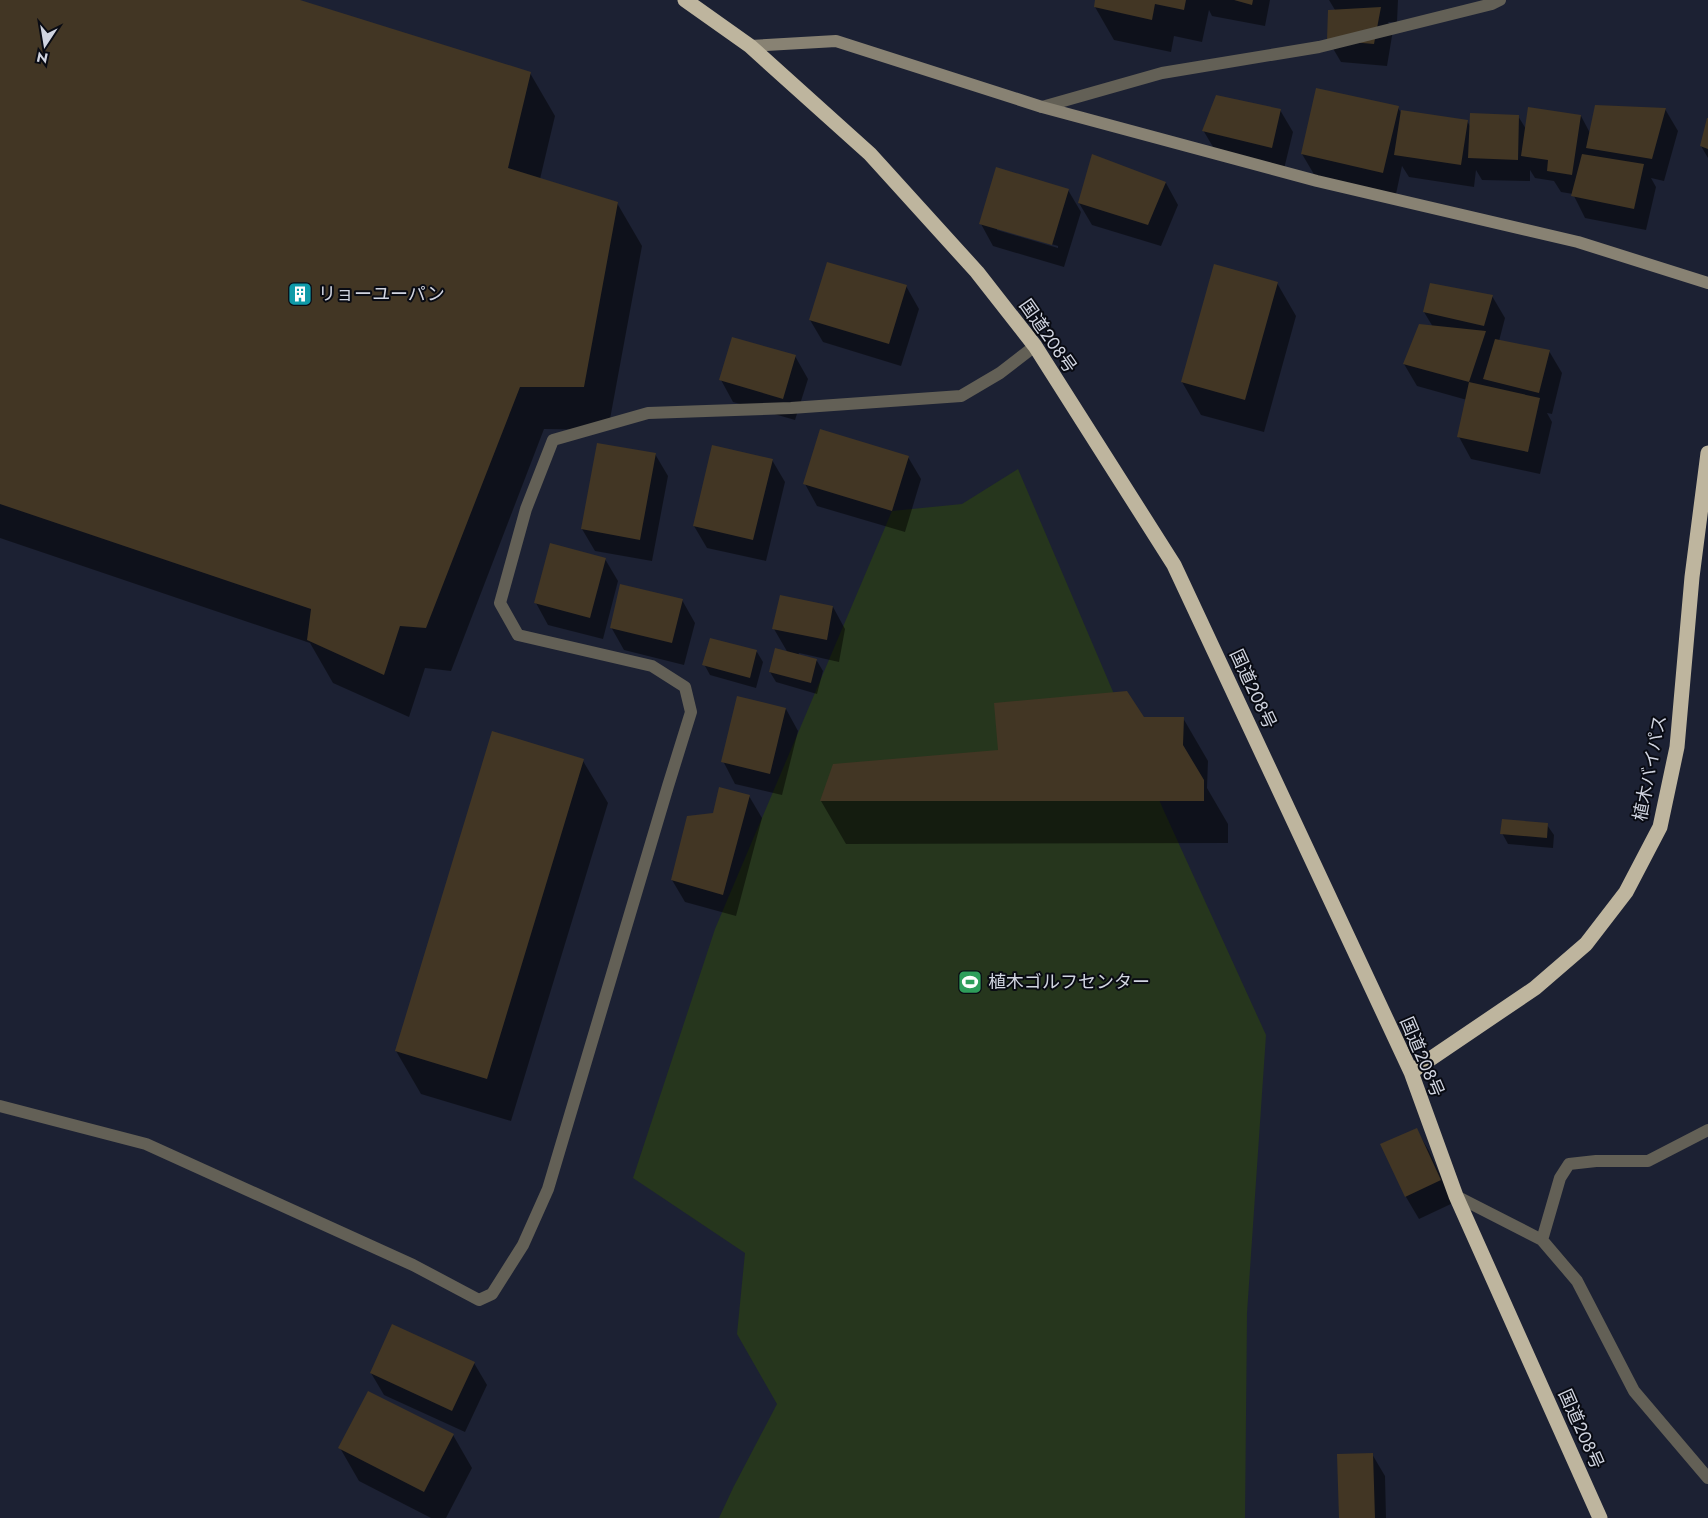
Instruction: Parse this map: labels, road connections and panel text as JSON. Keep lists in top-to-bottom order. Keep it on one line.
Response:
{"streets":{"highway":["国道208号","植木バイパス"]},"crossings":[["国道208号","植木バイパス"]],"places":{"building":["リョーユーパン"],"sports":["植木ゴルフセンター"]},"north":"bottom"}
